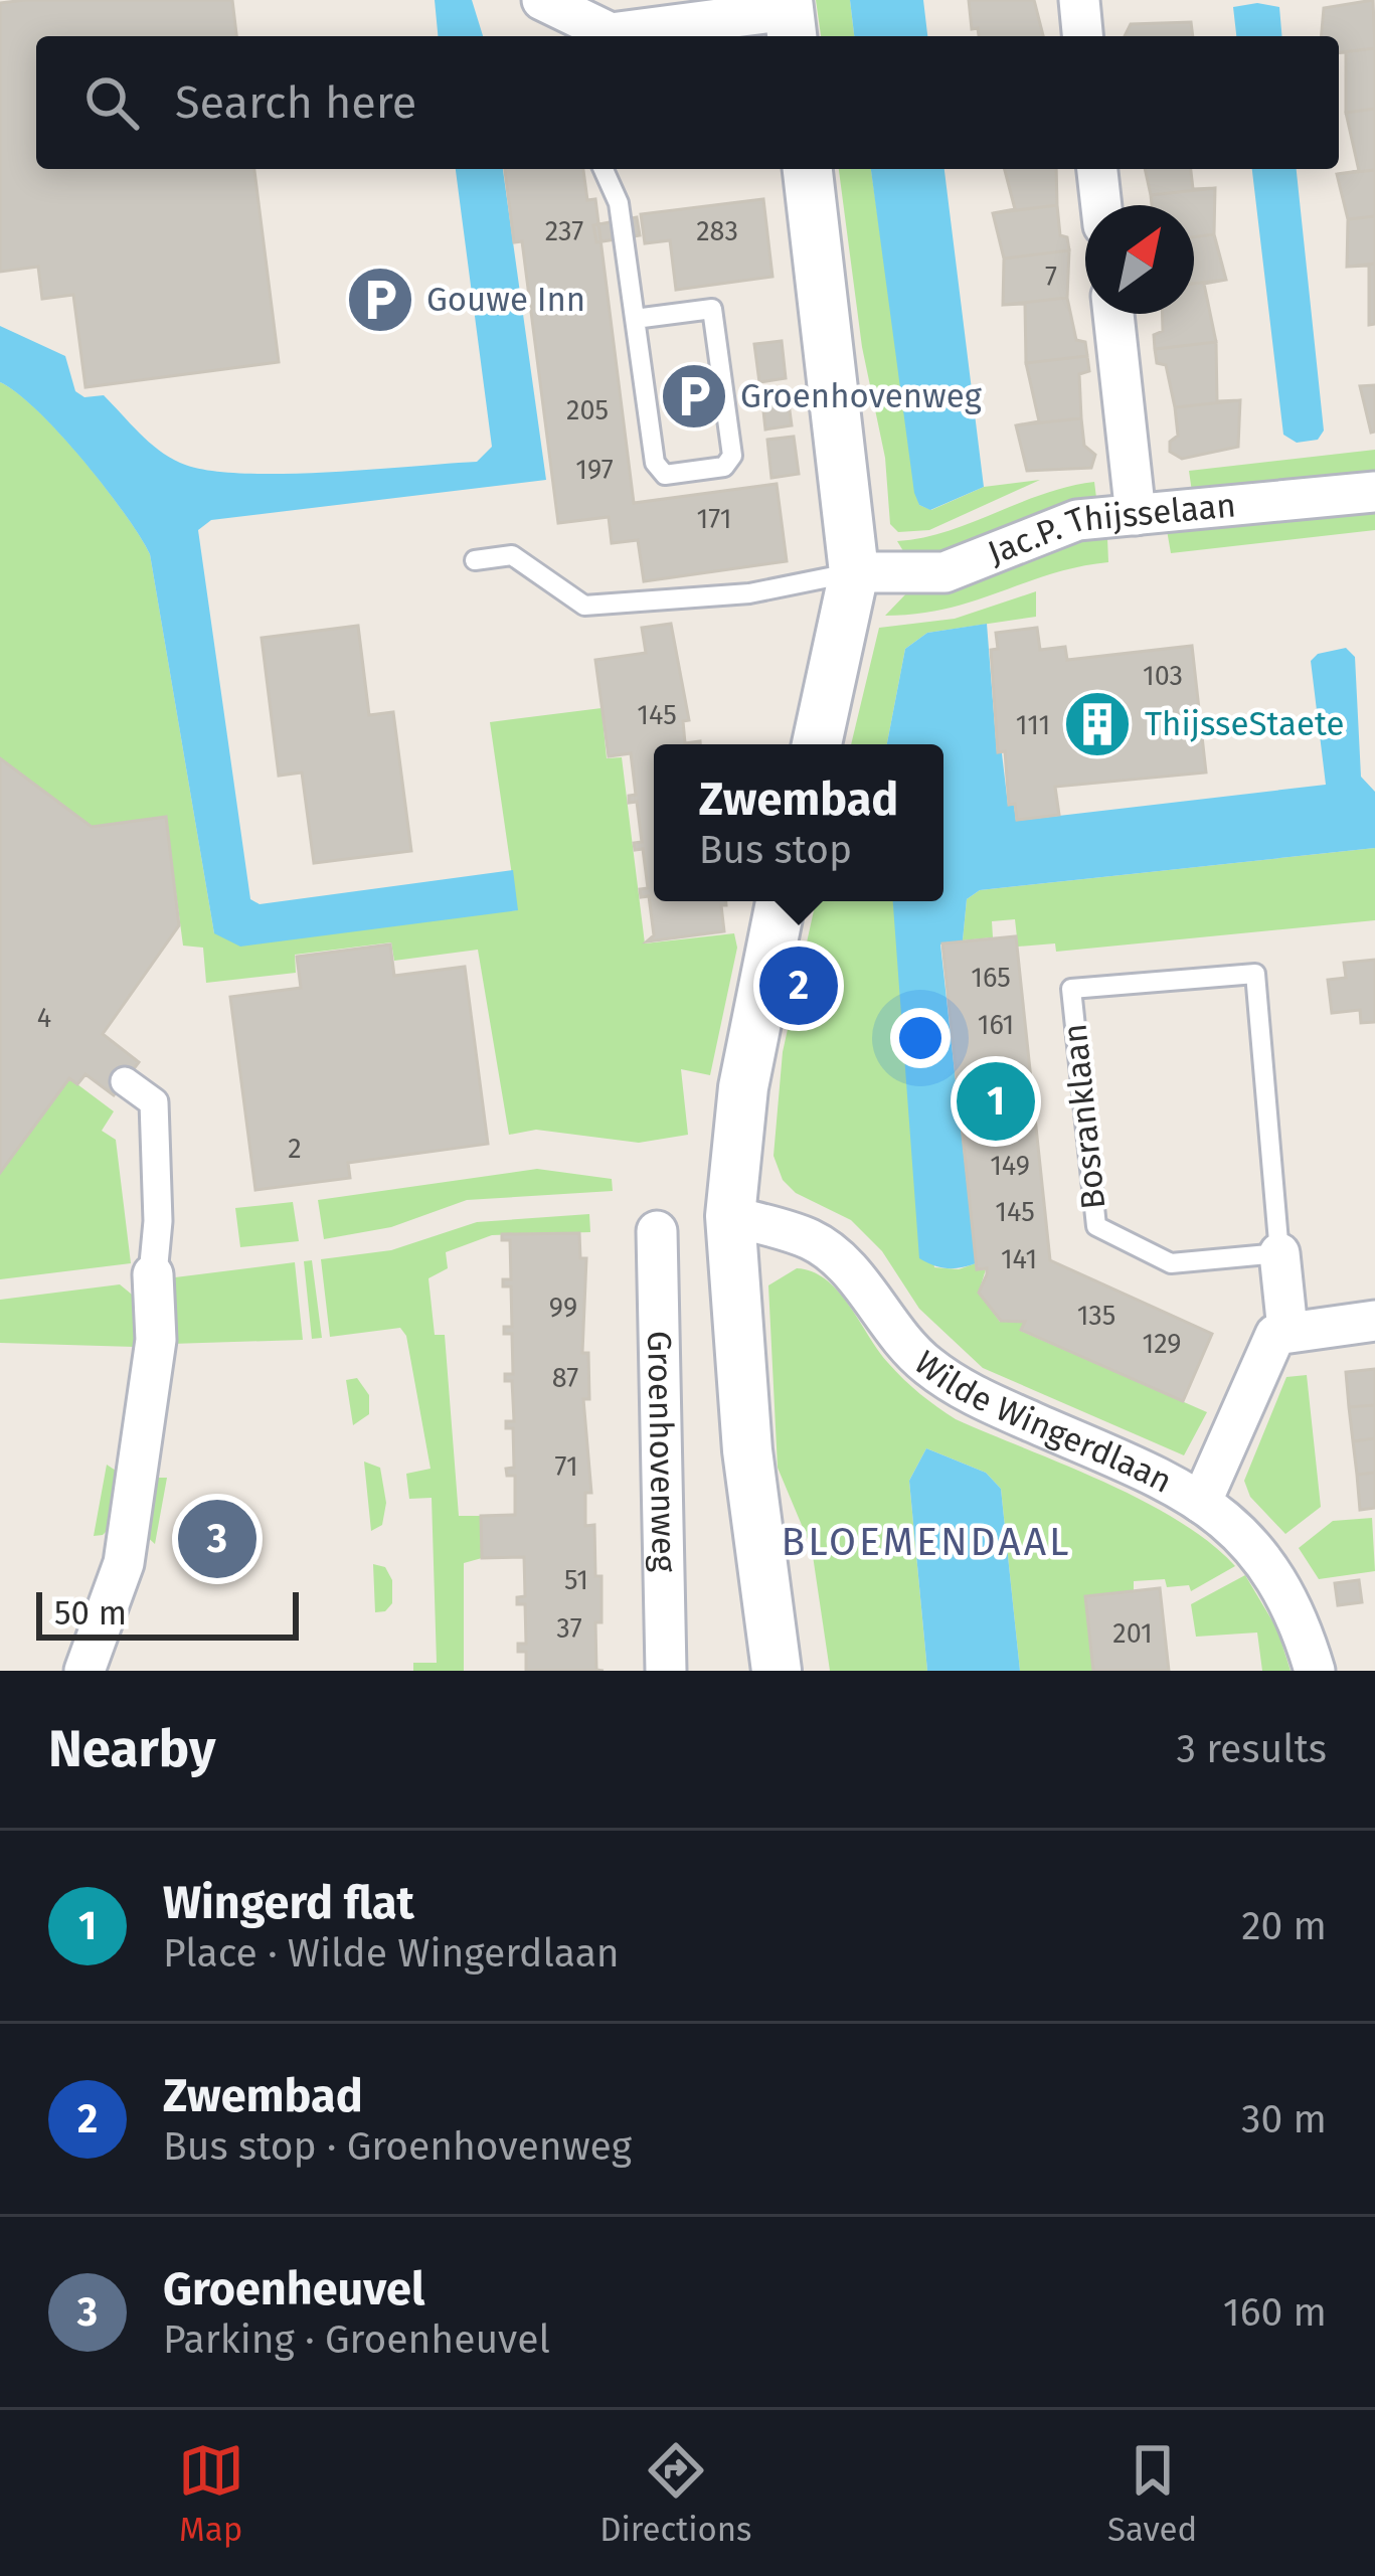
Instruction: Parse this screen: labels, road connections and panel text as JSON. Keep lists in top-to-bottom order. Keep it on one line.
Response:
{"streets":{"street":["Jac.P. Thijsselaan","Bosranklaan","Wilde Wingerdlaan","Groenhovenweg"]},"districts":["BLOEMENDAAL"],"places":{"parking":["Gouwe Inn","Groenhovenweg"],"building":["ThijsseStaete"]},"house_numbers":["237","283","7","205","197","171","103","145","111","165","4","161","2","149","145","141","99","135","129","87","71","51","37","201"],"scale_bar":"50 m","north":"top right","page":{"search":"Search here","popup":["Zwembad","Bus stop"],"pins":["2","1","3"],"scale":"50 m","heading":["Nearby","3 results"],"list":[{"mark":"1","name":"Wingerd flat","note":"Place · Wilde Wingerdlaan","value":"20 m"},{"mark":"2","name":"Zwembad","note":"Bus stop · Groenhovenweg","value":"30 m"},{"mark":"3","name":"Groenheuvel","note":"Parking · Groenheuvel","value":"160 m"}],"nav":["Map","Directions","Saved"]}}
